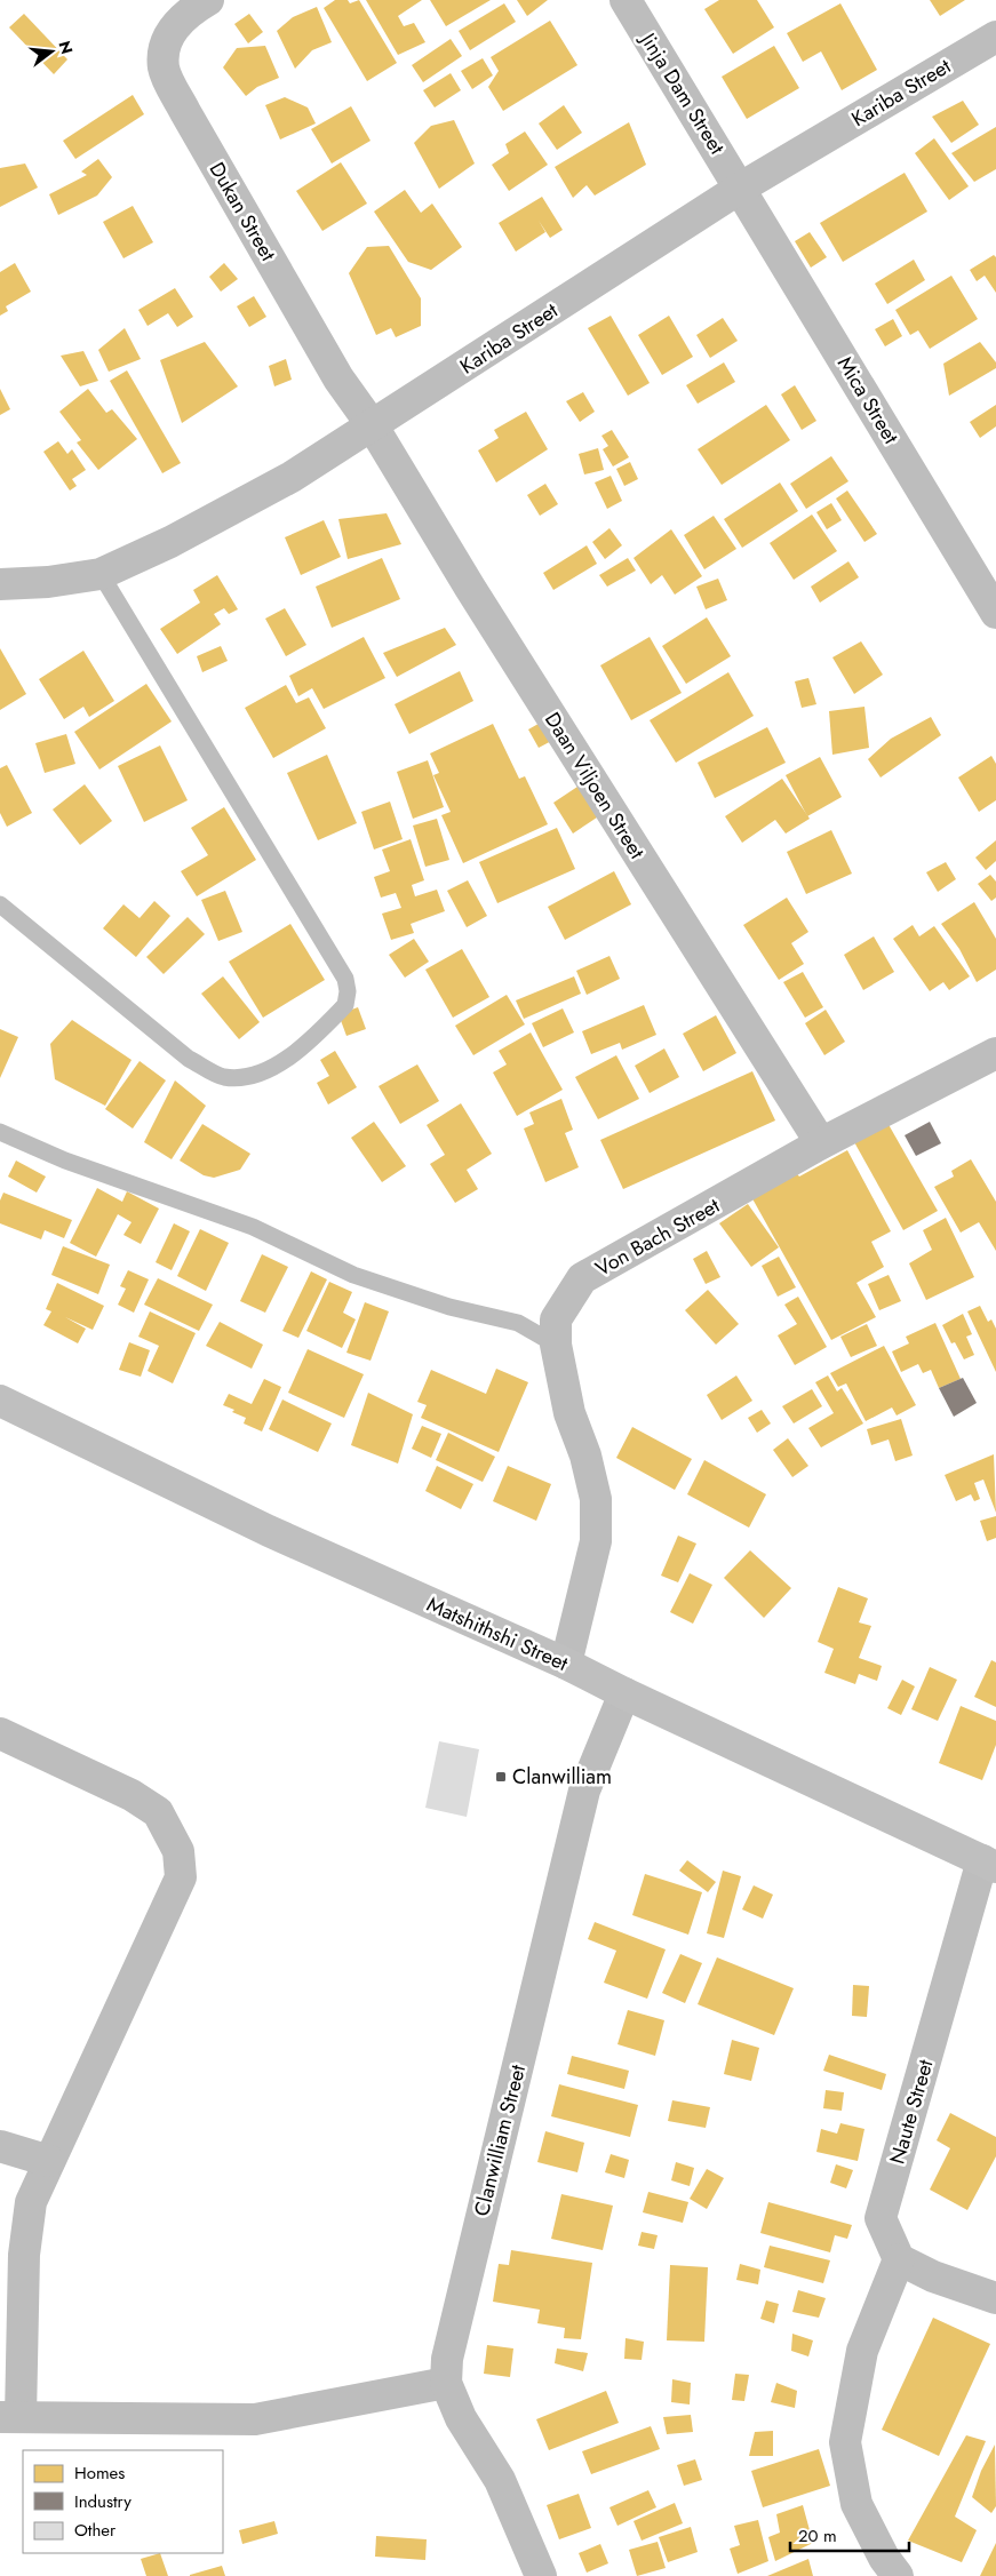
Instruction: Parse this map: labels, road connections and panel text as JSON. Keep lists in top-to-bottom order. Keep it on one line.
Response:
{"streets":{"main road":["Matshithshi Street"],"street":["Kariba Street","Jinja Dam Street","Dukan Street","Mica Street","Daan Viljoen Street","Von Bach Street","Naute Street","Clanwilliam Street"]},"crossings":[["Kariba Street","Jinja Dam Street"],["Kariba Street","Dukan Street"],["Kariba Street","Mica Street"],["Kariba Street","Daan Viljoen Street"],["Jinja Dam Street","Mica Street"],["Dukan Street","Daan Viljoen Street"],["Daan Viljoen Street","Von Bach Street"],["Von Bach Street","Matshithshi Street"],["Matshithshi Street","Naute Street"],["Matshithshi Street","Clanwilliam Street"]],"places":{"transit":["Clanwilliam"]},"legend":["Homes","Industry","Other"],"scale_bar":"20 m","north":"right"}
